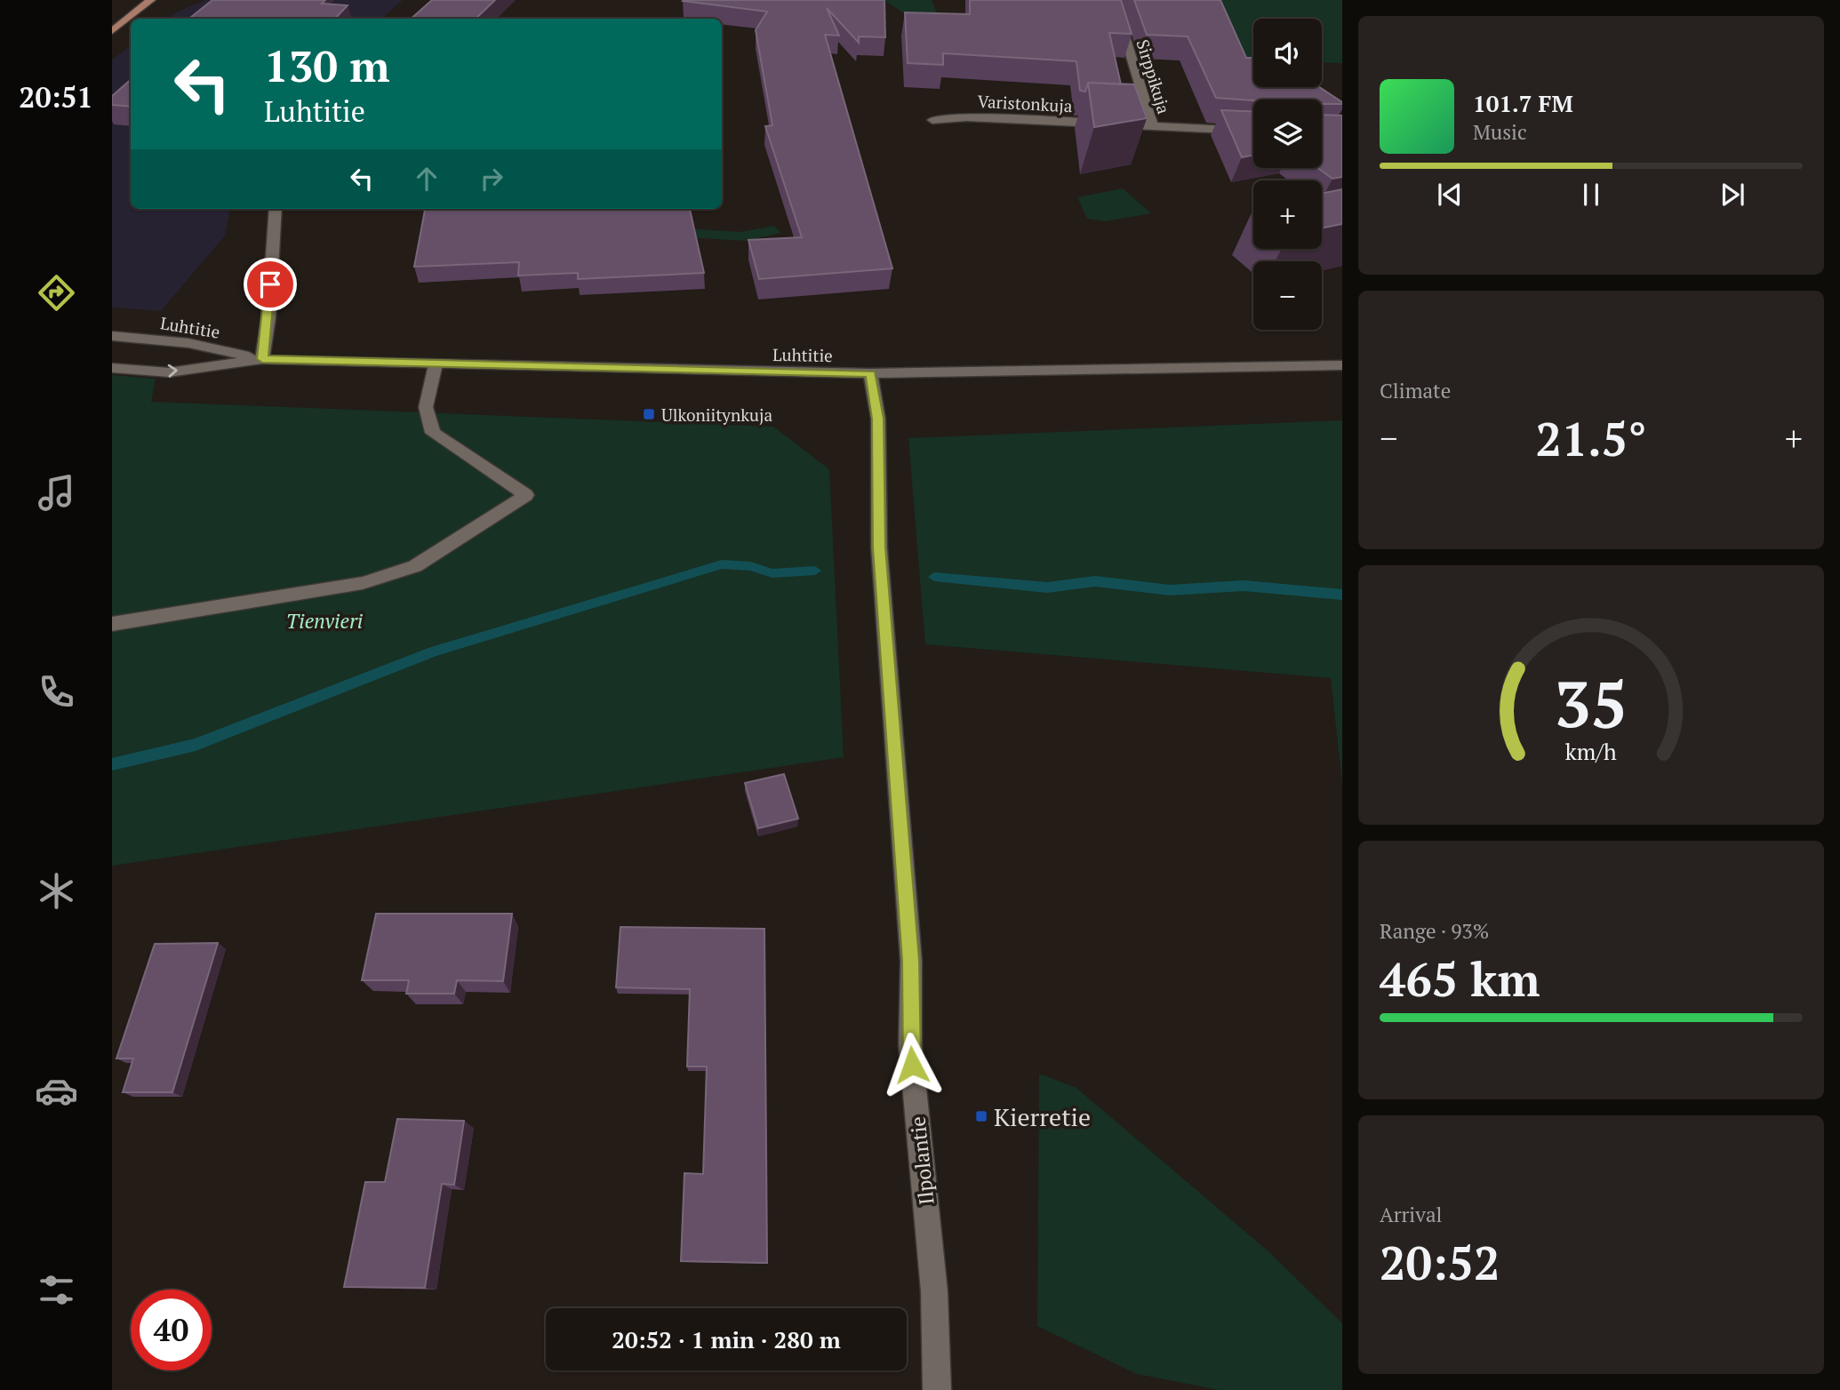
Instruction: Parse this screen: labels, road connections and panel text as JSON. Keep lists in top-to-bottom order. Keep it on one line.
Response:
{"streets":{"street":["Sirppikuja","Varistonkuja","Luhtitie","Ilpolantie"]},"crossings":[["Sirppikuja","Varistonkuja"],["Luhtitie","Ilpolantie"]],"parks":["Tienvieri"],"places":{"transit":["Ulkoniitynkuja","Kierretie"]},"page":{"tabs":"20:51","map_buttons":["+","−"],"turn":["130 m","Luhtitie"],"song":["101.7 FM","Music"],"tile":["Climate",["Range · 93%","465 km"],["Arrival","20:52"]],"heat":["−","21.5°","+"],"limit":"40","trip":"20:52 · 1 min · 280 m","gauge":["35","km/h"]}}
